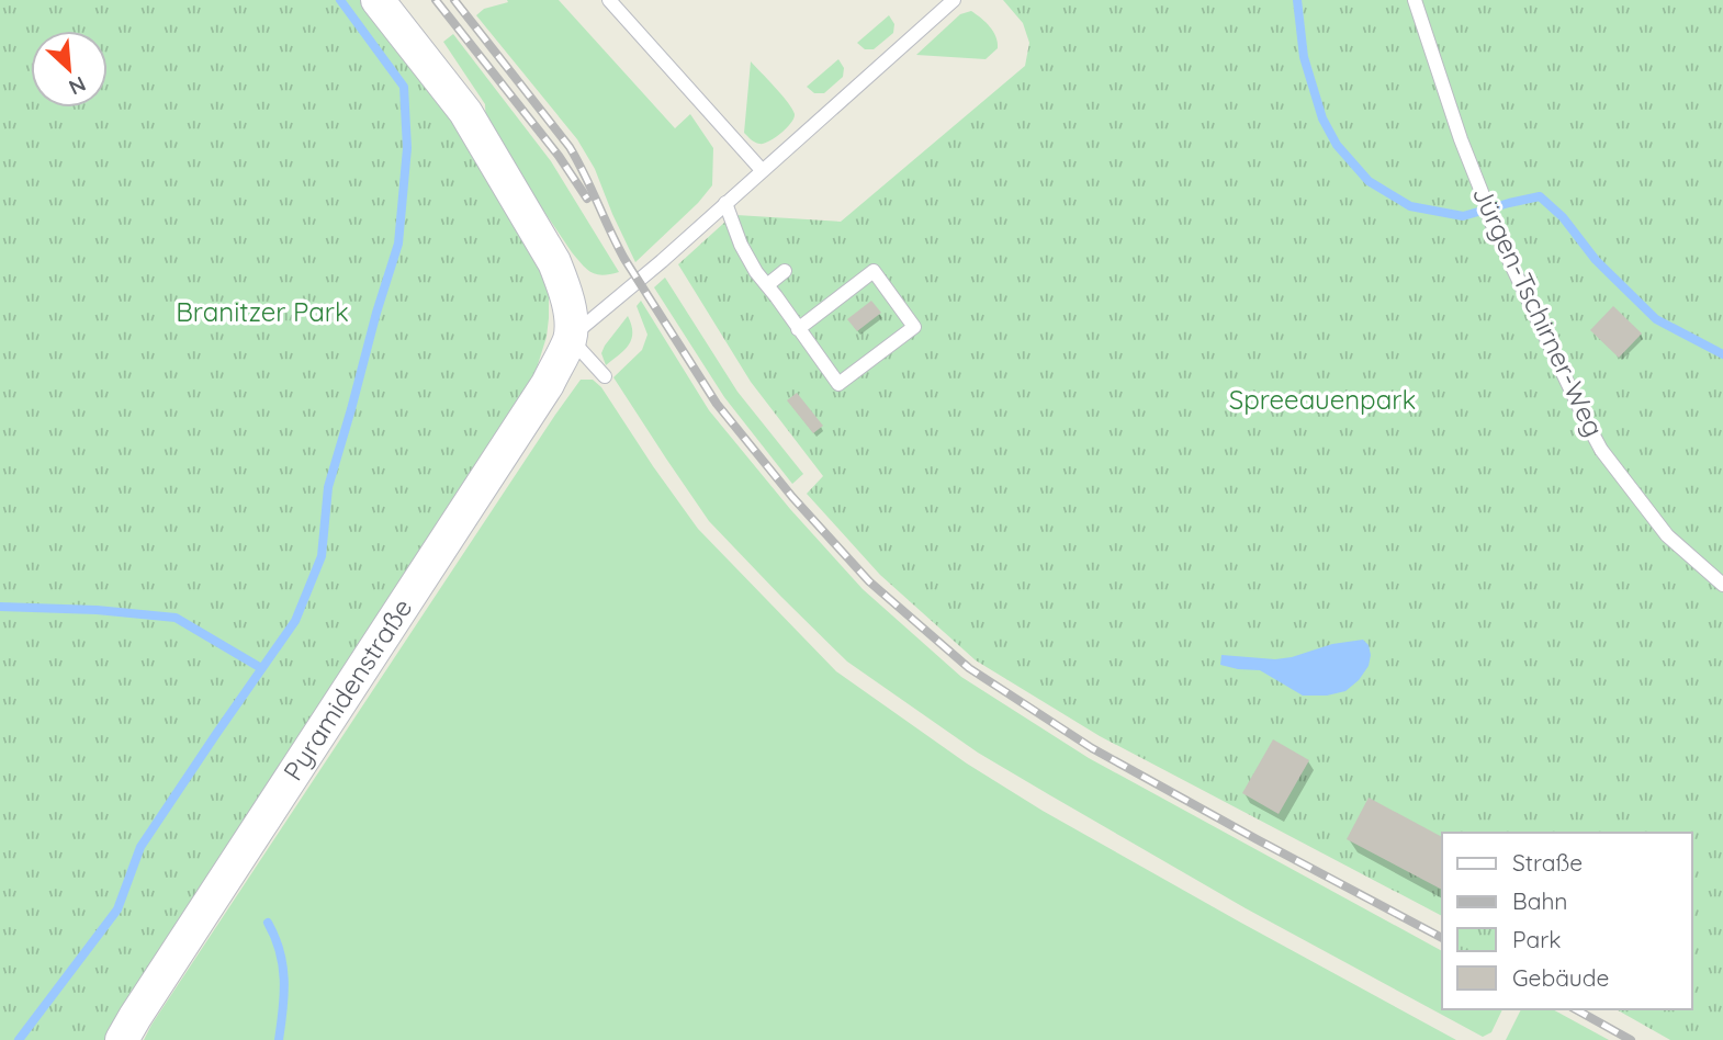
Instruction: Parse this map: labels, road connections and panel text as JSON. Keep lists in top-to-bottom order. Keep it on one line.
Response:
{"streets":{"street":["Pyramidenstraße"],"lane":["Jürgen-Tschirner-Weg"]},"parks":["Branitzer Park","Spreeauenpark"],"legend":["Straße","Bahn","Park","Gebäude"],"north":"bottom right"}
